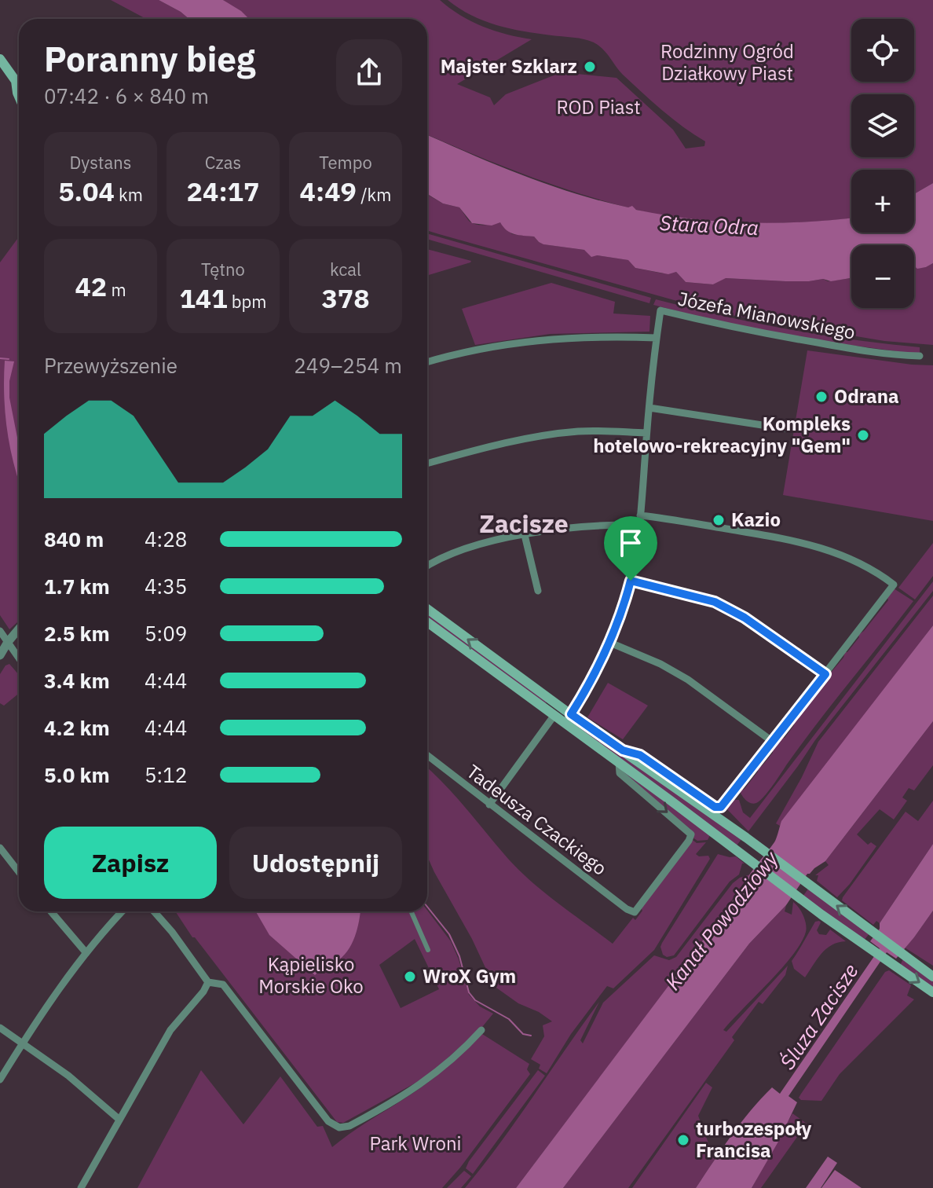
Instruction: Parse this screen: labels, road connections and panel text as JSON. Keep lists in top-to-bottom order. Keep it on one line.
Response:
{"streets":{"street":["Józefa Mianowskiego","Tadeusza Czackiego"]},"districts":["Zacisze"],"water":["Stara Odra","Kanał Powodziowy","Śluza Zacisze"],"parks":["Rodzinny Ogród Działkowy Piast","ROD Piast","Kąpielisko Morskie Oko","Park Wroni"],"places":["Majster Szklarz","Odrana","Kompleks hotelowo-rekreacyjny \"Gem\"","Kazio","WroX Gym","turbozespoły Francisa"],"page":{"map_buttons":["+","−"],"heading":["Poranny bieg","07:42 · 6 × 840 m"],"stats":[["Dystans","5.04 km"],["Czas","24:17"],["Tempo","4:49 /km"],["42 m"],["Tętno","141 bpm"],["kcal","378"]],"chart":["Przewyższenie","249–254 m"],"list":[{"name":"840 m","note":"4:28"},{"name":"1.7 km","note":"4:35"},{"name":"2.5 km","note":"5:09"},{"name":"3.4 km","note":"4:44"},{"name":"4.2 km","note":"4:44"},{"name":"5.0 km","note":"5:12"}],"buttons":["Zapisz","Udostępnij"]}}
